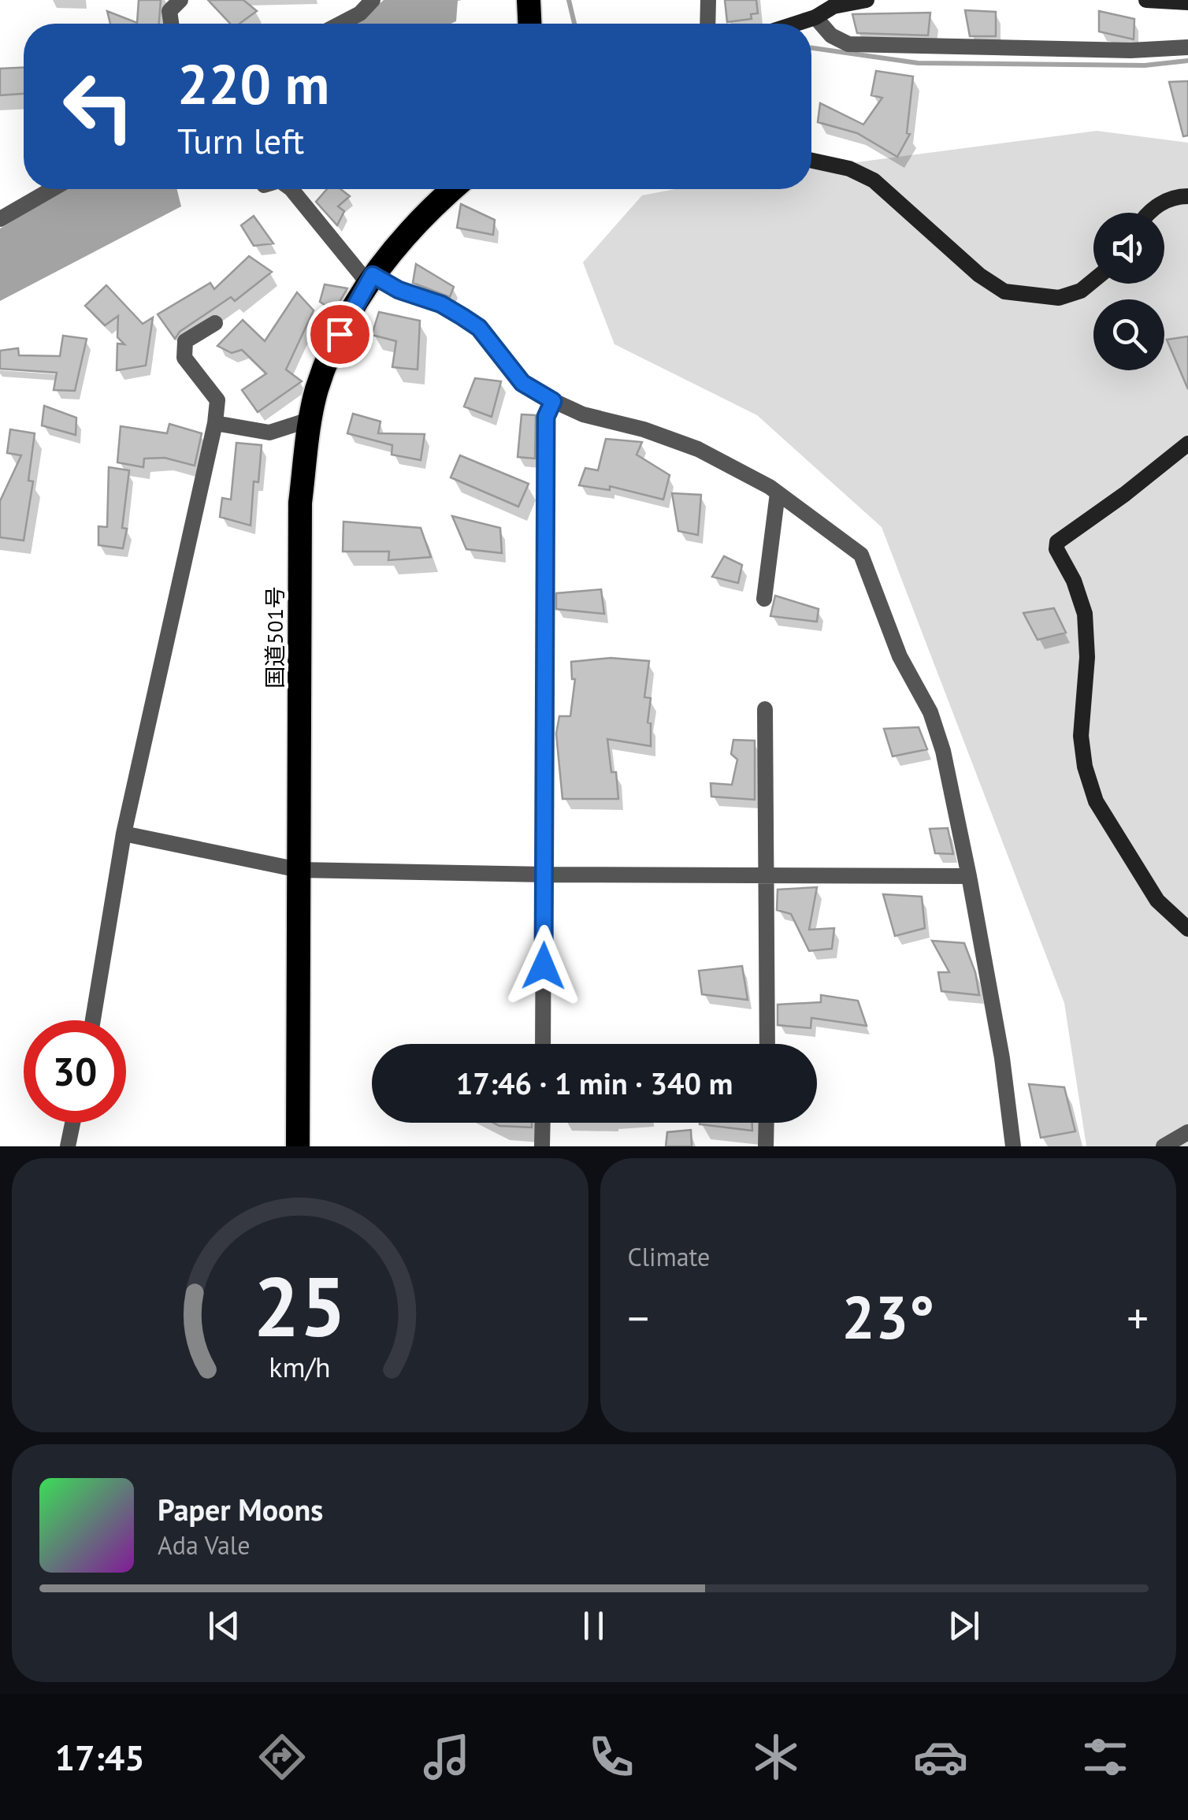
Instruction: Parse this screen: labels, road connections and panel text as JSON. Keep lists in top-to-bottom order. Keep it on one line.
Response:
{"streets":{"highway":["国道501号"]},"page":{"turn":["220 m","Turn left"],"limit":"30","trip":"17:46 · 1 min · 340 m","tile":"Climate","heat":["−","23°","+"],"song":["Paper Moons","Ada Vale"],"tabs":"17:45","gauge":["25","km/h"]}}
